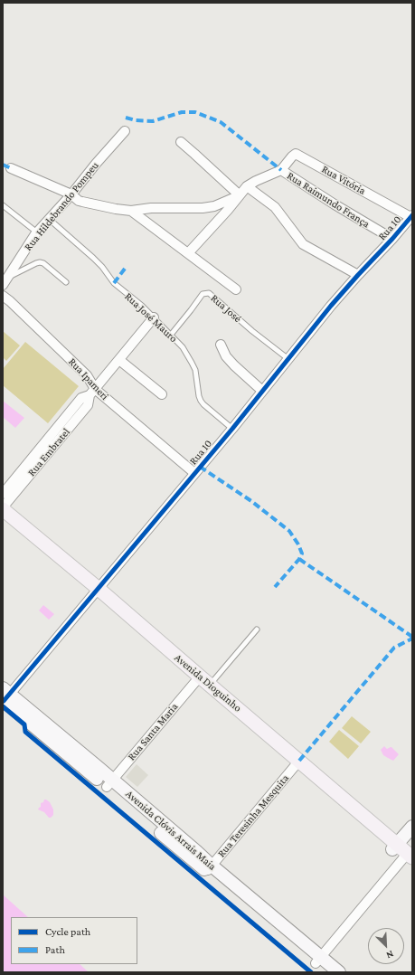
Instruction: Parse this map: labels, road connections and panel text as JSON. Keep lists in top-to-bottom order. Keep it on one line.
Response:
{"streets":{"main road":["Avenida Dioguinho","Avenida Clóvis Arrais Maia"],"street":["Rua Vitória","Rua Raimundo França","Rua Hildebrando Pompeu","Rua 10","Rua Ipameri","Rua Embratel","Rua Santa Maria","Rua Teresinha Mesquita"],"lane":["Rua José","Rua José Mauro"]},"crossings":[["Rua Vitória","Rua Raimundo França"],["Rua Vitória","Rua 10"],["Rua Raimundo França","Rua 10"],["Rua Hildebrando Pompeu","Rua José Mauro"],["Rua 10","Rua José"],["Rua 10","Rua José Mauro"],["Rua 10","Rua Ipameri"],["Rua 10","Avenida Dioguinho"],["Rua 10","Avenida Clóvis Arrais Maia"],["Rua José","Rua José Mauro"],["Rua José Mauro","Rua Embratel"],["Rua Ipameri","Rua Embratel"],["Rua Embratel","Avenida Dioguinho"],["Avenida Dioguinho","Rua Santa Maria"],["Avenida Dioguinho","Rua Teresinha Mesquita"],["Rua Santa Maria","Avenida Clóvis Arrais Maia"],["Rua Teresinha Mesquita","Avenida Clóvis Arrais Maia"]],"legend":["Cycle path","Path"],"north":"bottom right"}
